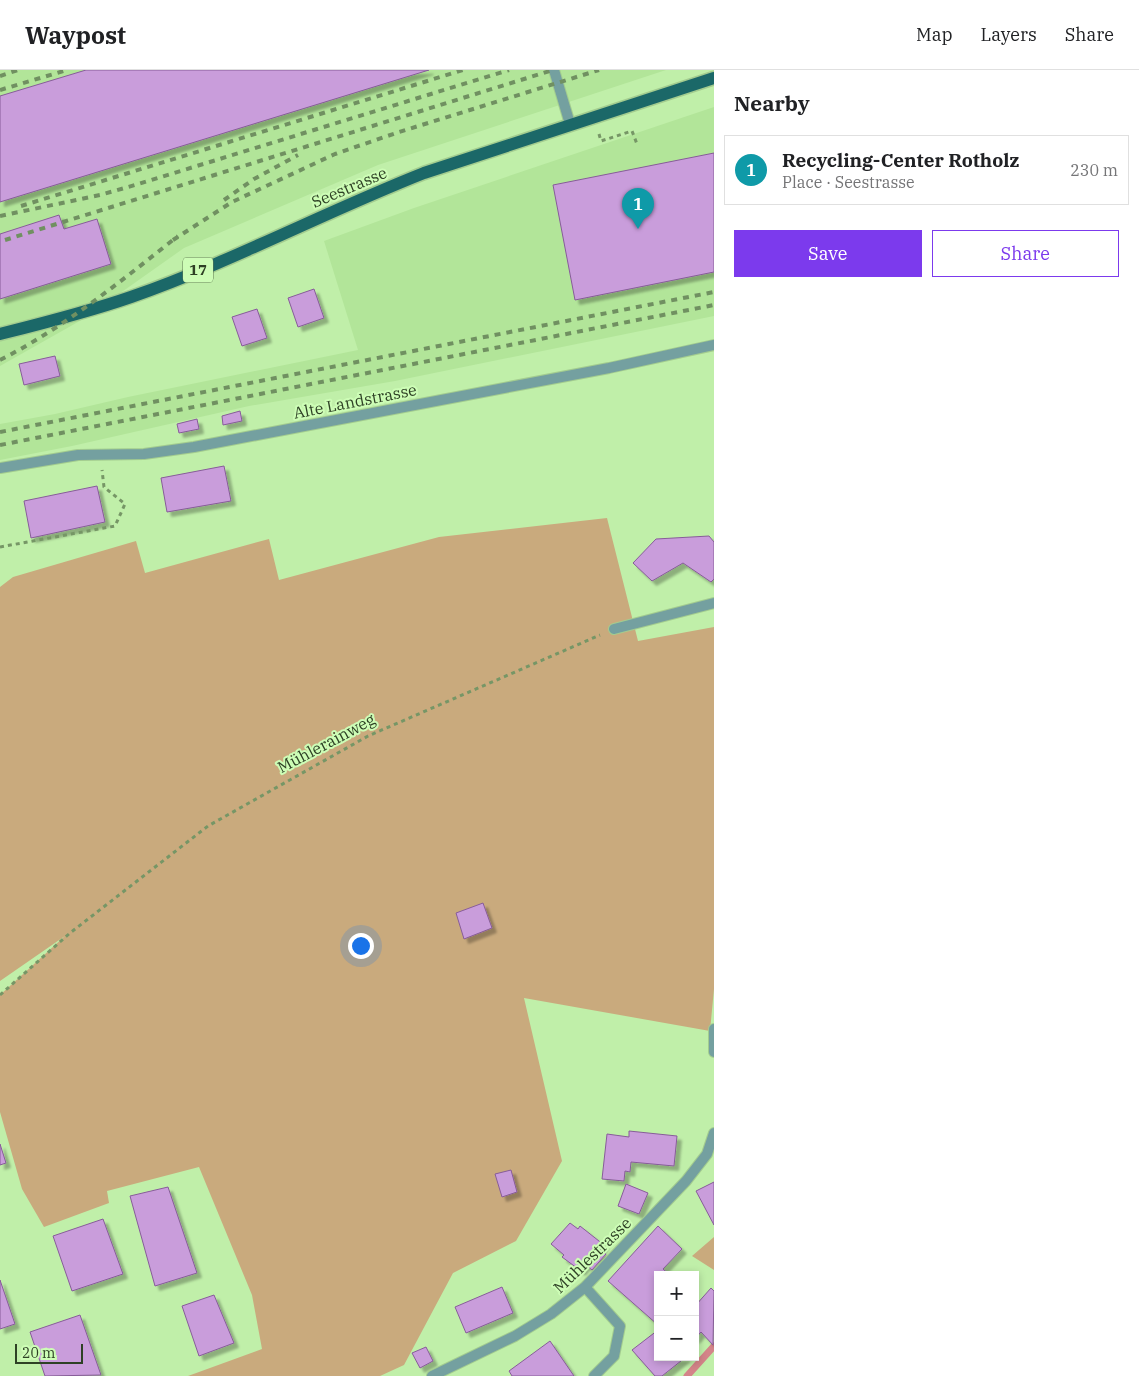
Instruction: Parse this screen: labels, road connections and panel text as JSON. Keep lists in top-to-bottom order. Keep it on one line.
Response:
{"streets":{"main road":["Seestrasse","17"],"street":["Alte Landstrasse","Mühlestrasse"],"path":["Mühlerainweg"]},"scale_bar":"20 m","page":{"header":"Waypost","nav":["Map","Layers","Share"],"heading":"Nearby","list":[{"mark":"1","name":"Recycling-Center Rotholz","note":"Place · Seestrasse","value":"230 m"}],"pins":"1","buttons":["Save","Share"],"map_buttons":["+","−"],"scale":"20 m"}}
